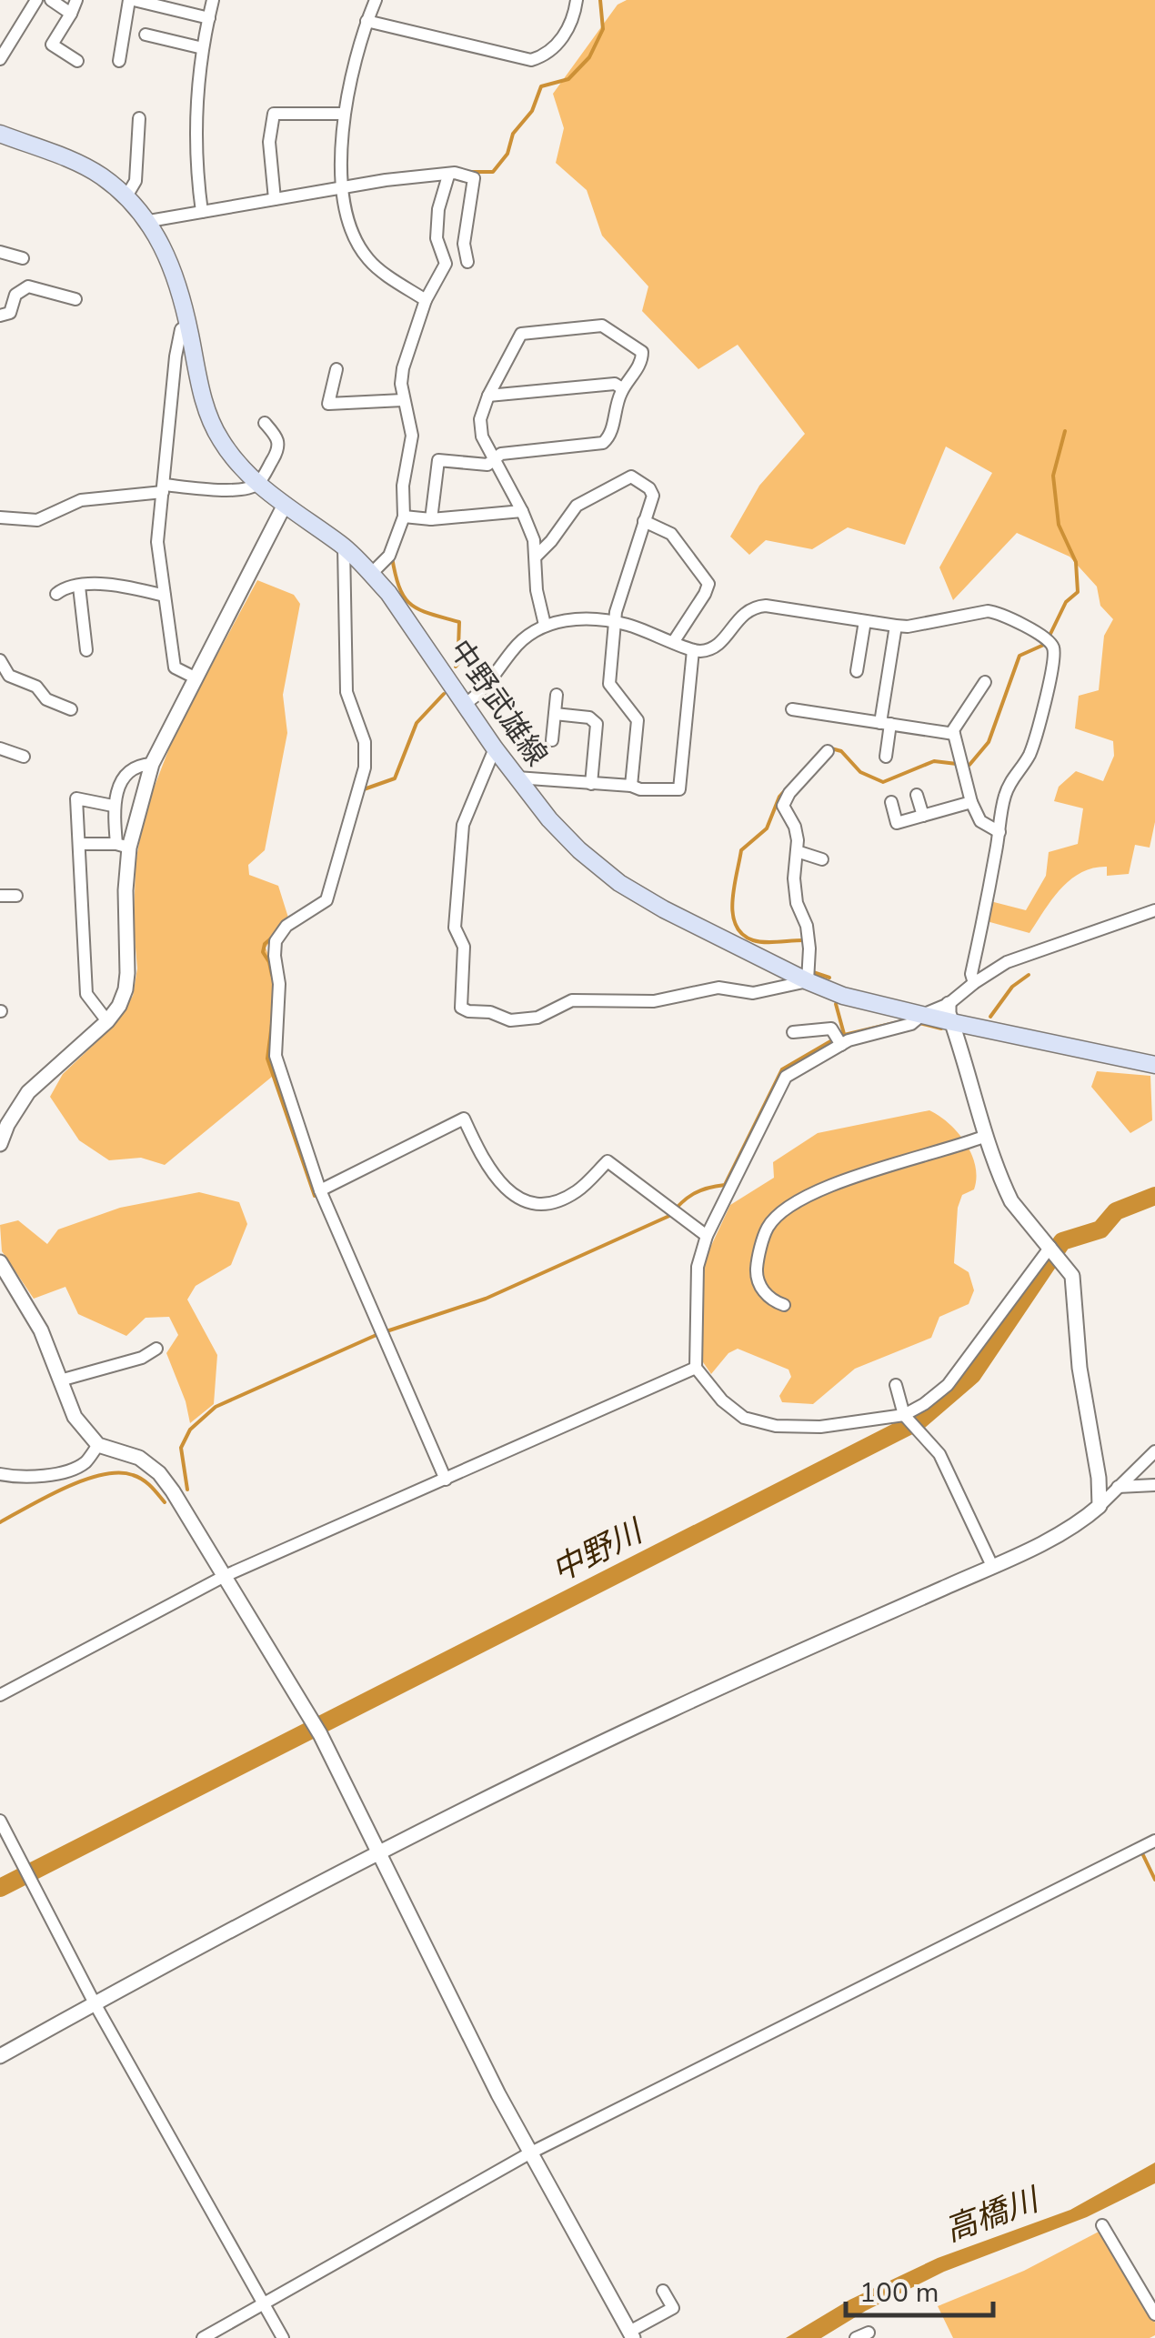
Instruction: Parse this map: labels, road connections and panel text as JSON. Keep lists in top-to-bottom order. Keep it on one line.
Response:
{"streets":{"main road":["中野武雄線"]},"water":["中野川","高橋川"],"scale_bar":"100 m"}
